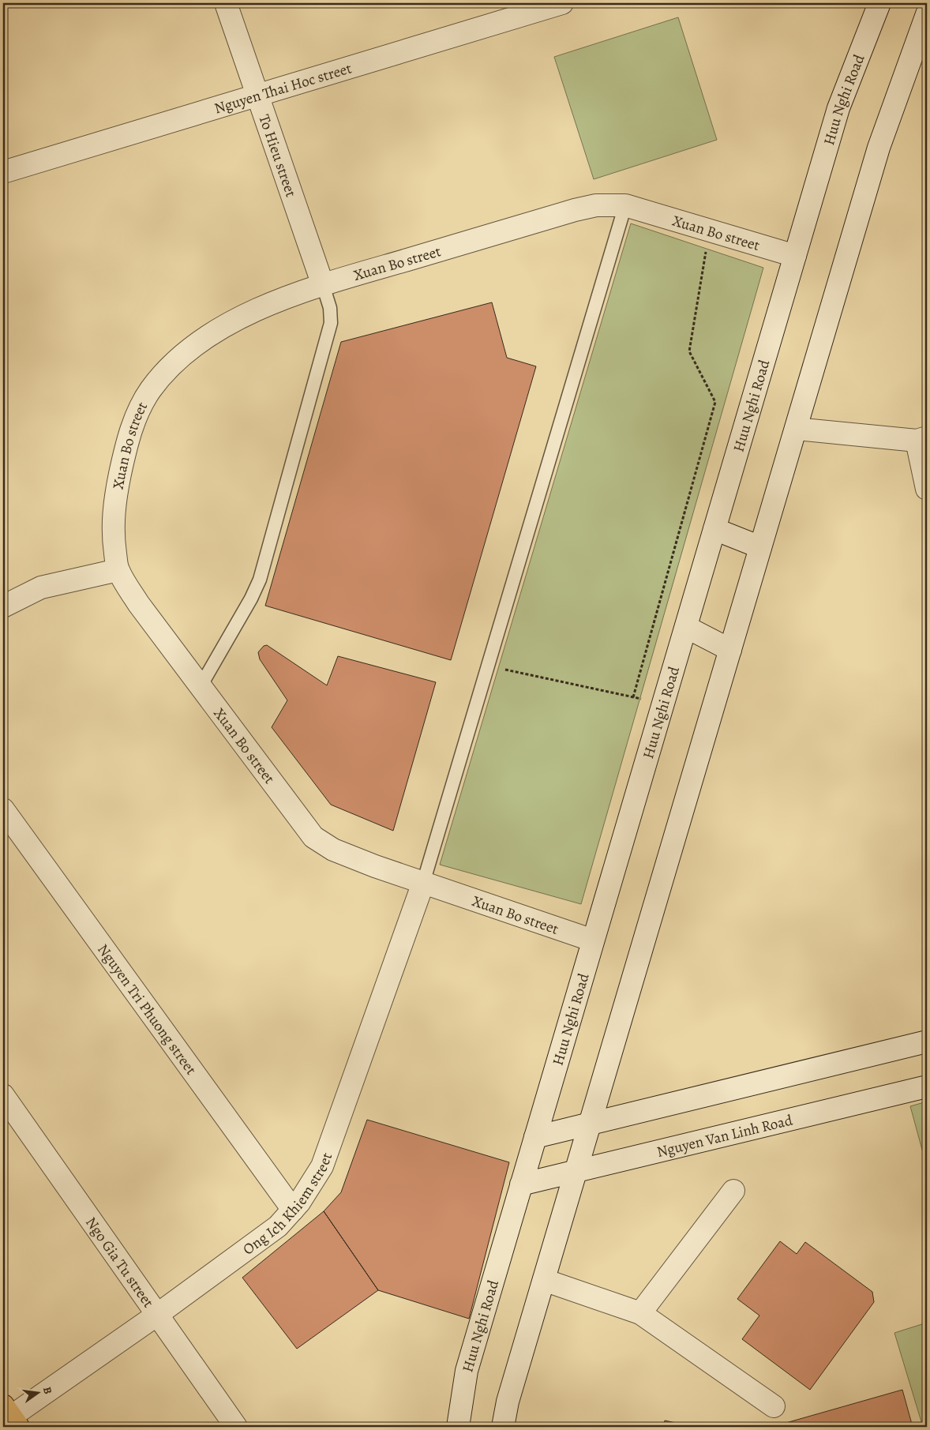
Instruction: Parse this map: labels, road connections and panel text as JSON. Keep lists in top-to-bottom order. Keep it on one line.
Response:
{"streets":{"street":["Nguyen Thai Hoc street","Huu Nghi Road","To Hieu street","Xuan Bo street","Nguyen Tri Phuong street","Nguyen Van Linh Road","Ong Ich Khiem street","Ngo Gia Tu street"]},"crossings":[["Nguyen Thai Hoc street","To Hieu street"],["Huu Nghi Road","Xuan Bo street"],["Huu Nghi Road","Nguyen Van Linh Road"],["To Hieu street","Xuan Bo street"],["Xuan Bo street","Ong Ich Khiem street"],["Nguyen Tri Phuong street","Ong Ich Khiem street"],["Ong Ich Khiem street","Ngo Gia Tu street"]],"north":"right"}
